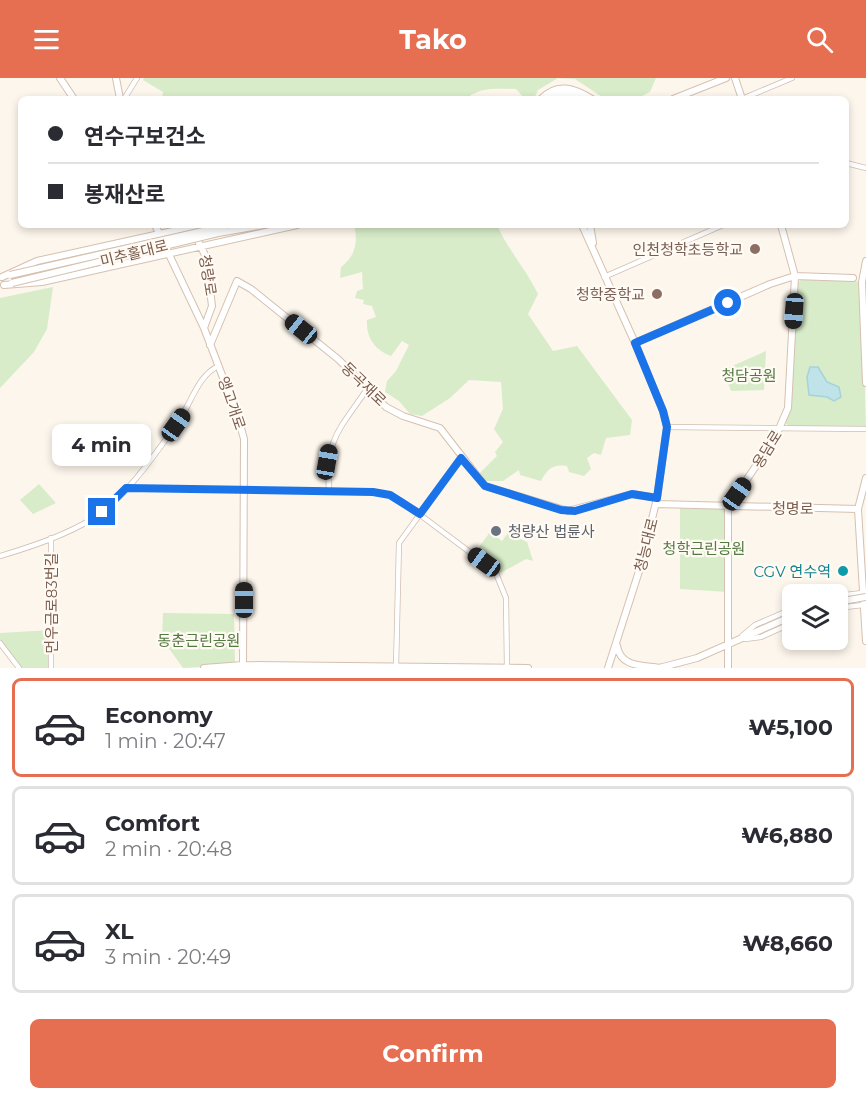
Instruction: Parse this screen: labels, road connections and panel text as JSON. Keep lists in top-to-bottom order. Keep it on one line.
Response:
{"streets":{"main road":["미추홀대로","청량로","동곡재로","앵고개로","용담로","청명로","청능대로"],"street":["먼우금로83번길"]},"crossings":[["청량로","앵고개로"],["동곡재로","앵고개로"],["동곡재로","청명로"],["동곡재로","청능대로"],["용담로","청명로"],["청명로","청능대로"]],"parks":["청담공원","청학근린공원","동춘근린공원"],"places":["인천청학초등학교","청학중학교","청량산 법륜사","CGV 연수역"],"page":{"header":"Tako","banner":["연수구보건소","봉재산로"],"bubble":"4 min","list":[{"name":"Economy","note":"1 min · 20:47","value":"₩5,100"},{"name":"Comfort","note":"2 min · 20:48","value":"₩6,880"},{"name":"XL","note":"3 min · 20:49","value":"₩8,660"}],"buttons":"Confirm"}}
